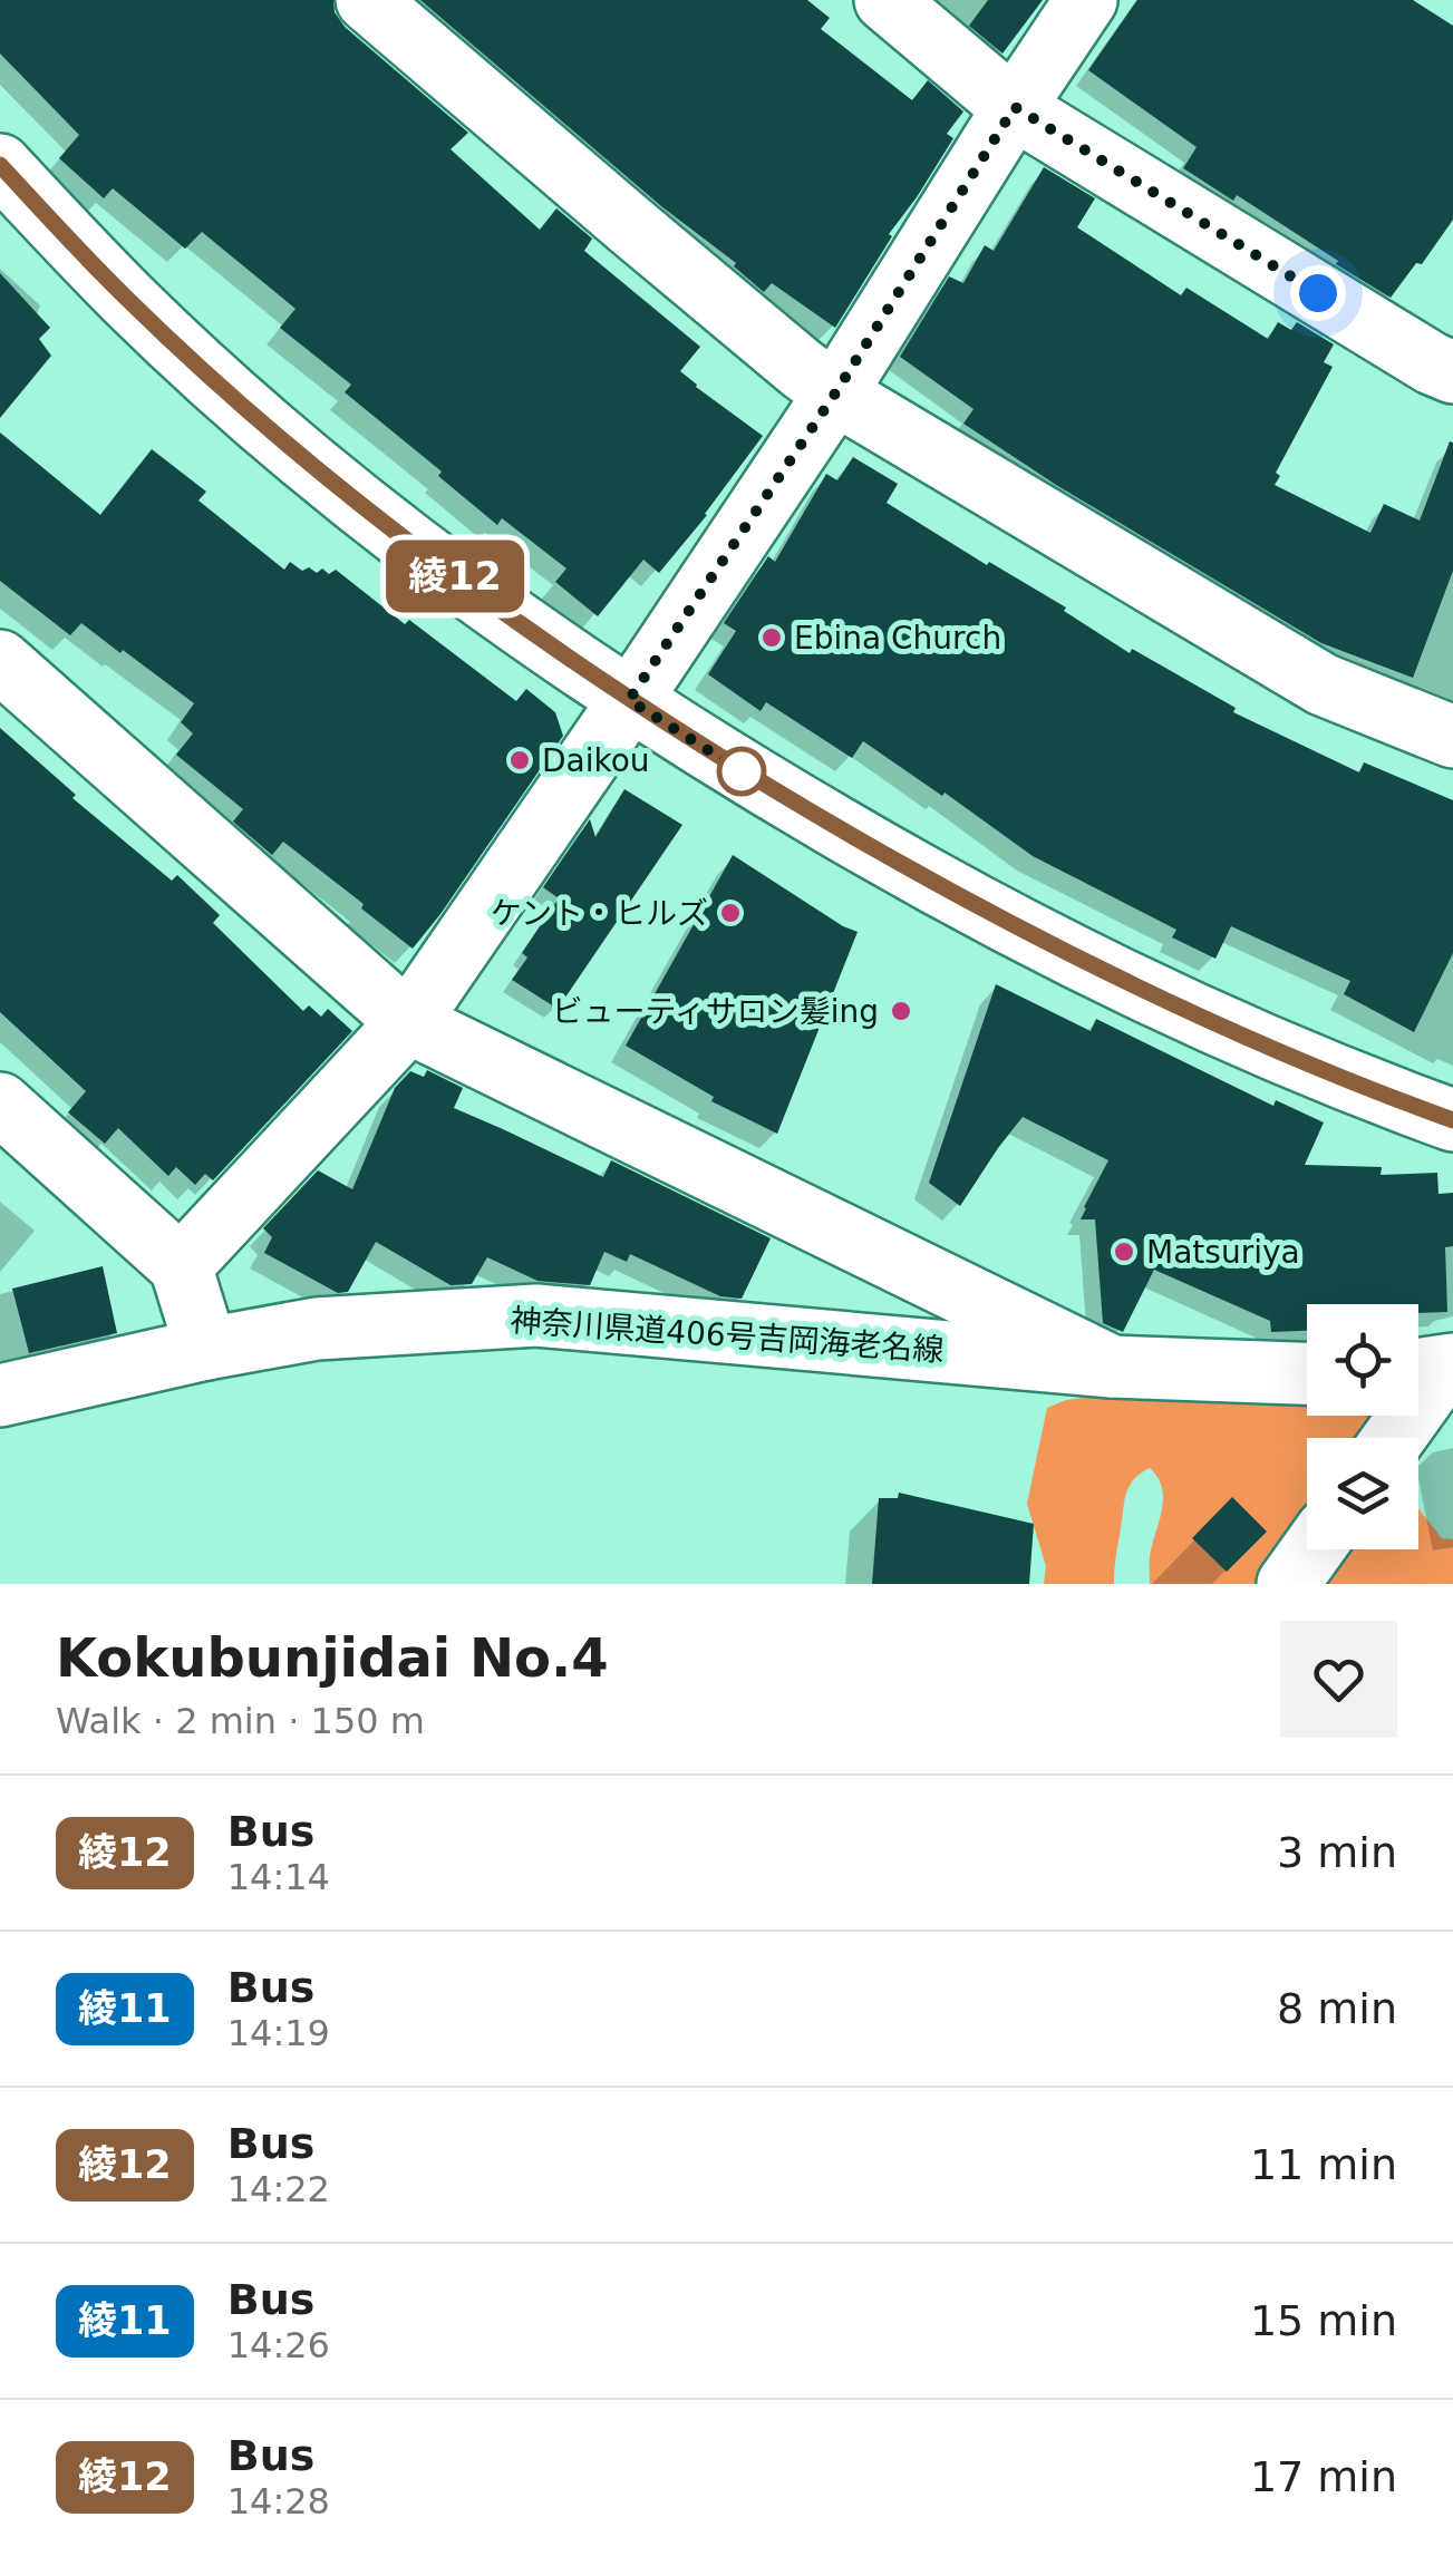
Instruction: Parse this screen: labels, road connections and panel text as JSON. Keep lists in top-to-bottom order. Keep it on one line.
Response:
{"streets":{"street":["神奈川県道406号吉岡海老名線"]},"places":["Ebina Church","Daikou","ケント・ヒルズ","ビューティサロン髪ing","Matsuriya"],"lines":["bus line 綾12"],"page":{"on_map":"綾12","heading":["Kokubunjidai No.4","Walk · 2 min · 150 m"],"list":[{"mark":"綾12","name":"Bus","note":"14:14","value":"3 min"},{"mark":"綾11","name":"Bus","note":"14:19","value":"8 min"},{"mark":"綾12","name":"Bus","note":"14:22","value":"11 min"},{"mark":"綾11","name":"Bus","note":"14:26","value":"15 min"},{"mark":"綾12","name":"Bus","note":"14:28","value":"17 min"}]}}
